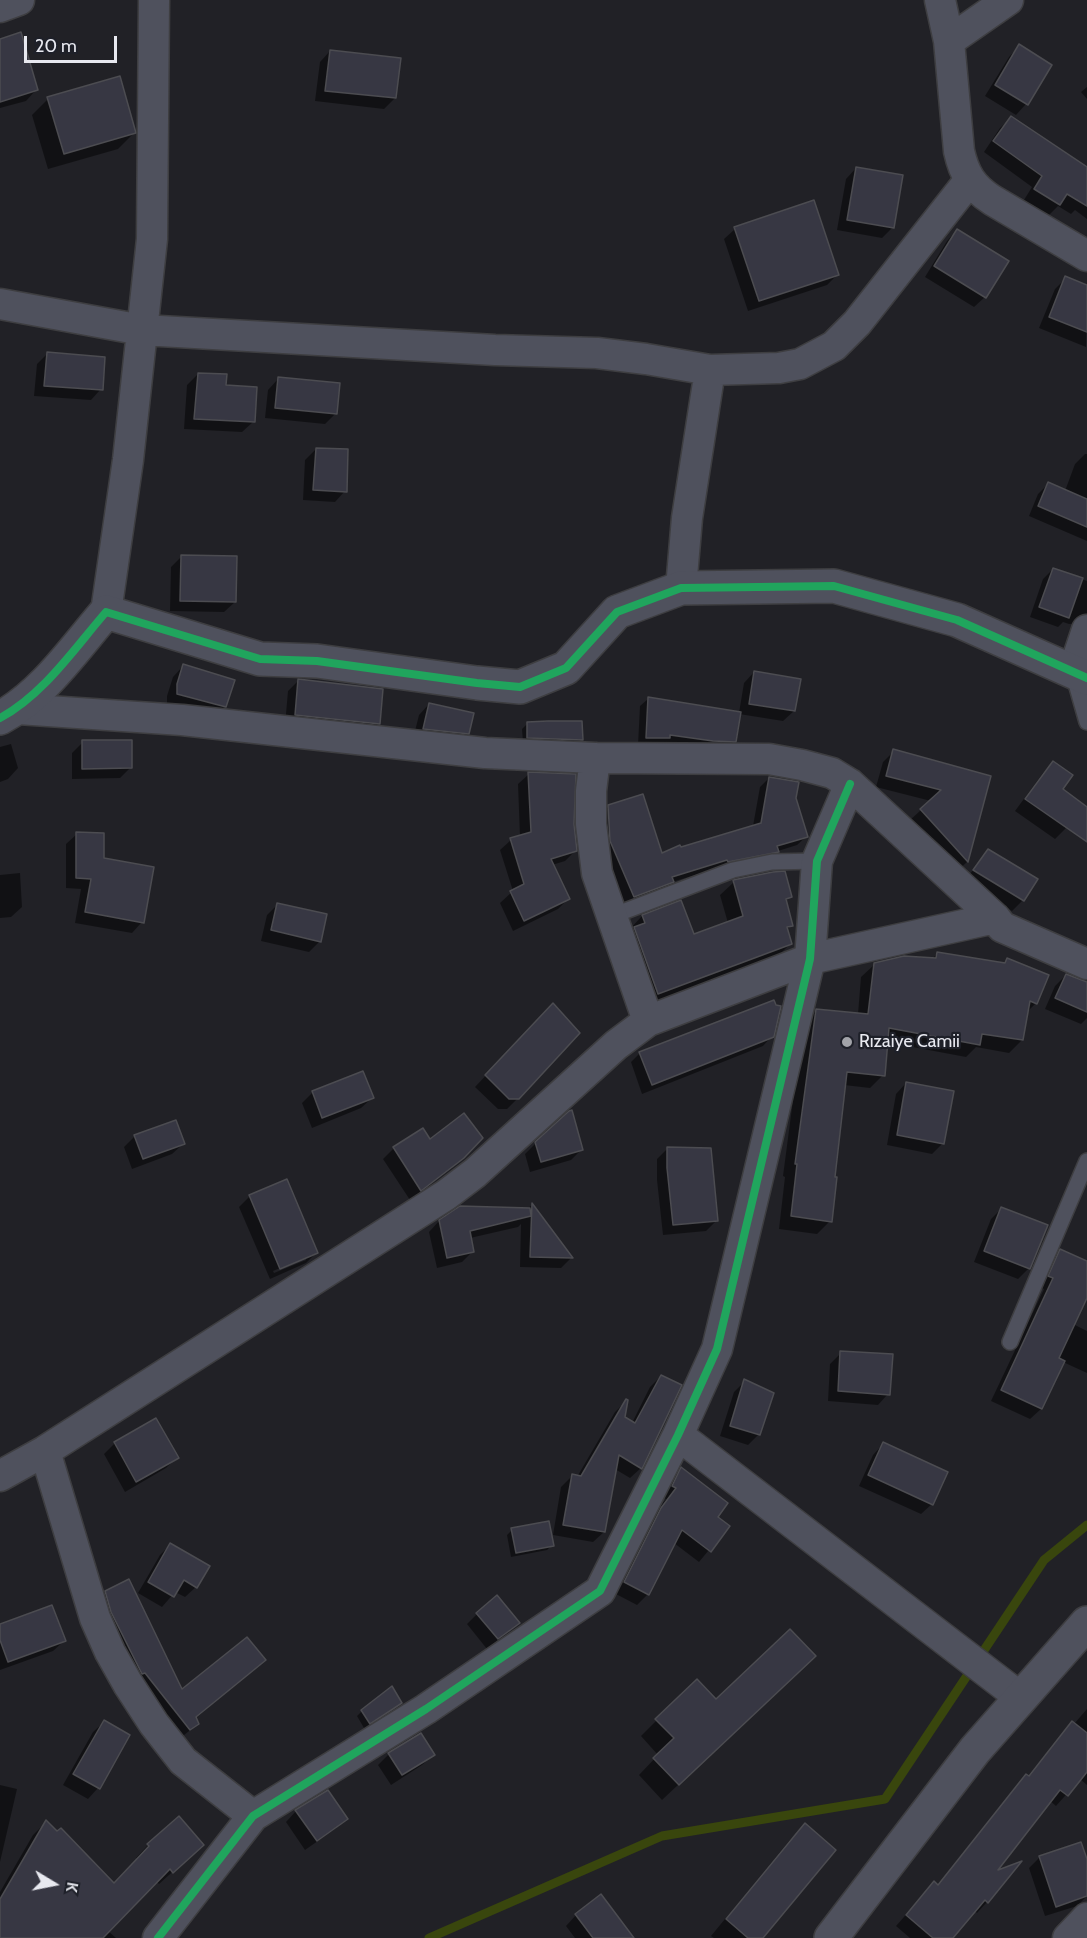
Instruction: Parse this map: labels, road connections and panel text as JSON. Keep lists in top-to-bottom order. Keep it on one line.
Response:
{"places":["Rızaiye Camii"],"scale_bar":"20 m","north":"right"}
